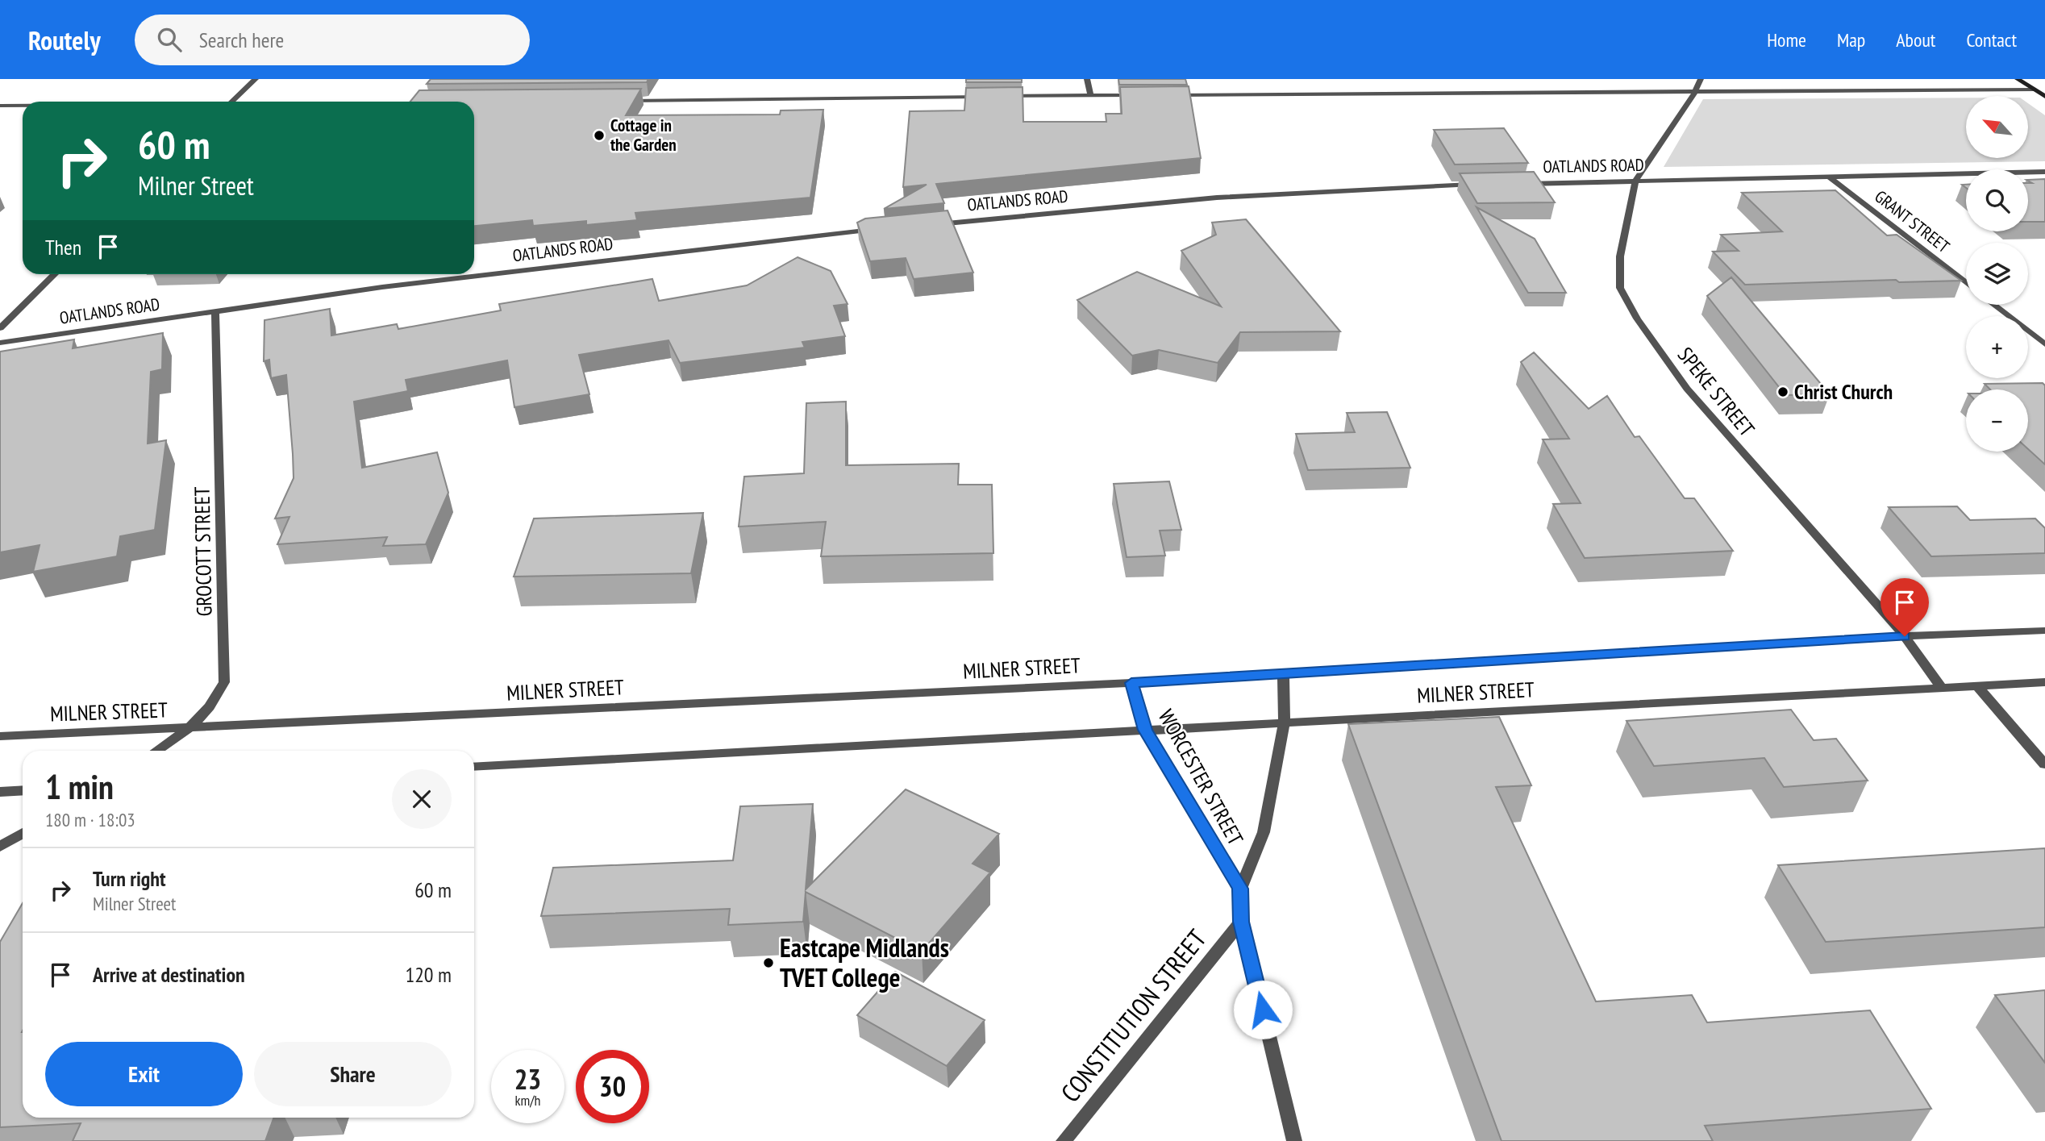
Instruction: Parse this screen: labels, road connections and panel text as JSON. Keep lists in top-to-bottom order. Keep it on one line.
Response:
{"streets":{"street":["OATLANDS ROAD","GRANT STREET","SPEKE STREET","GROCOTT STREET","MILNER STREET","WORCESTER STREET","CONSTITUTION STREET"]},"crossings":[["OATLANDS ROAD","GRANT STREET"],["OATLANDS ROAD","SPEKE STREET"],["OATLANDS ROAD","GROCOTT STREET"],["SPEKE STREET","MILNER STREET"],["GROCOTT STREET","MILNER STREET"],["MILNER STREET","WORCESTER STREET"],["WORCESTER STREET","CONSTITUTION STREET"]],"places":["Cottage in the Garden","Christ Church","Eastcape Midlands TVET College"],"north":"top left","page":{"header":"Routely","search":"Search here","nav":["Home","Map","About","Contact"],"map_buttons":["+","−"],"turn":["60 m","Milner Street"],"then":"Then","heading":["1 min","180 m · 18:03"],"list":[{"name":"Turn right","note":"Milner Street","value":"60 m"},{"name":"Arrive at destination","value":"120 m"}],"buttons":["Exit","Share"],"speed":"23 km/h","limit":"30"}}
